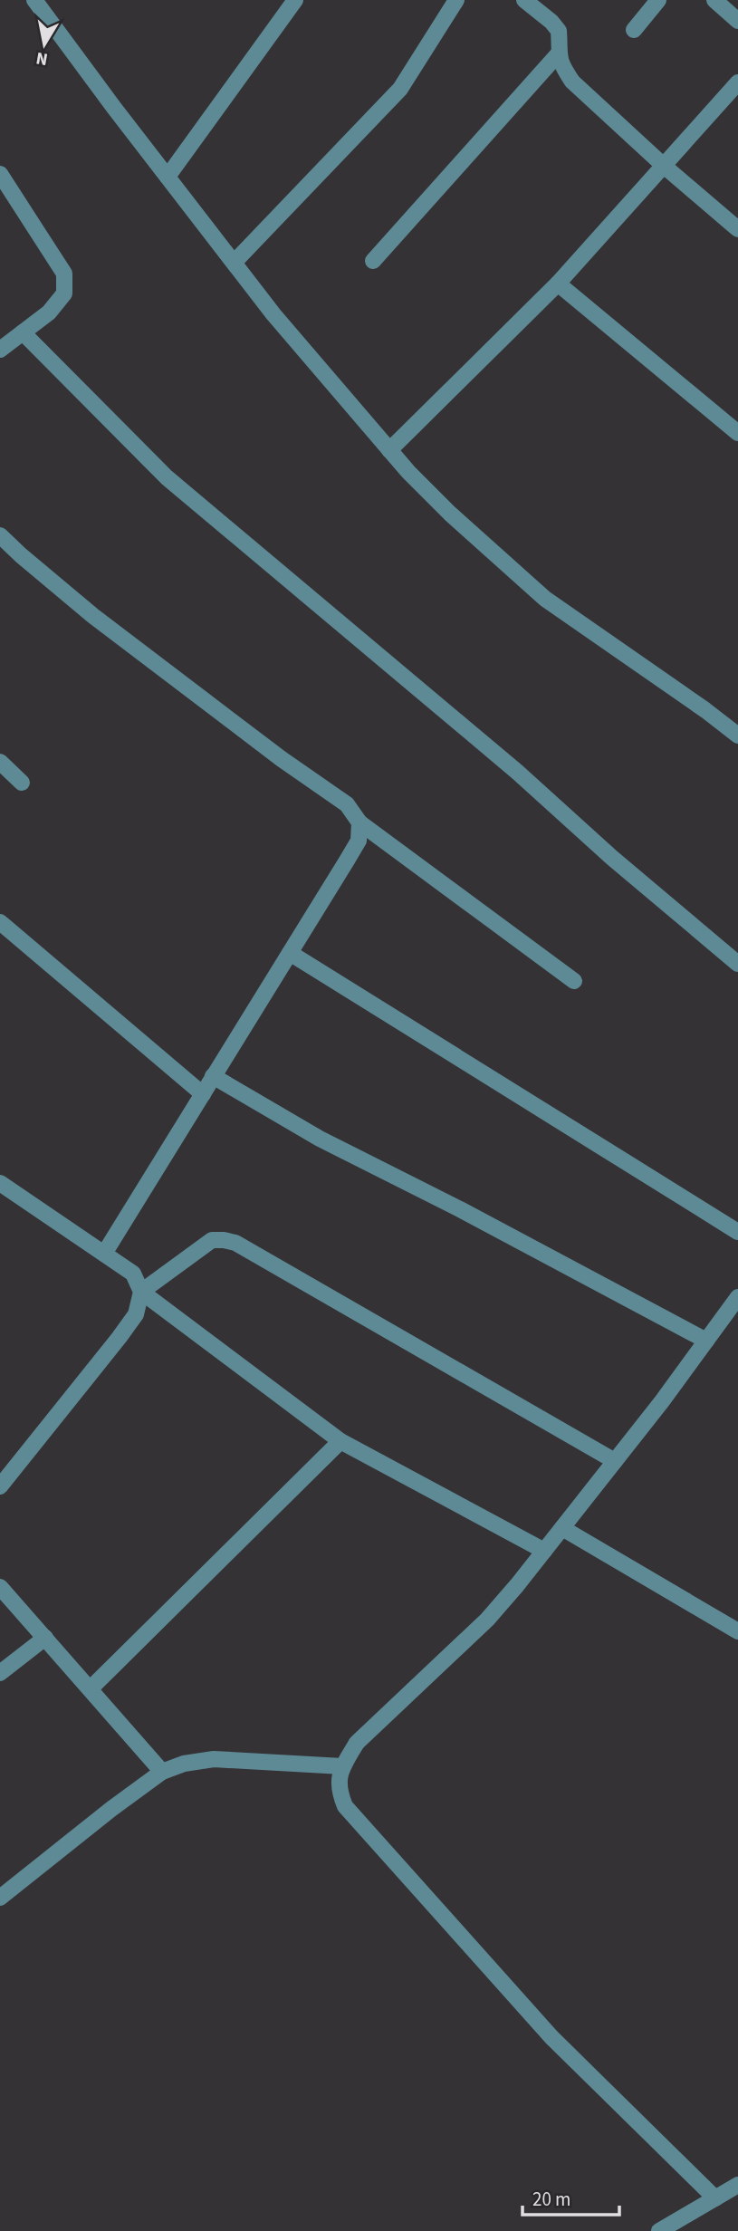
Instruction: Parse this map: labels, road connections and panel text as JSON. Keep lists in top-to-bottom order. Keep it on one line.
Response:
{"scale_bar":"20 m","north":"bottom"}
